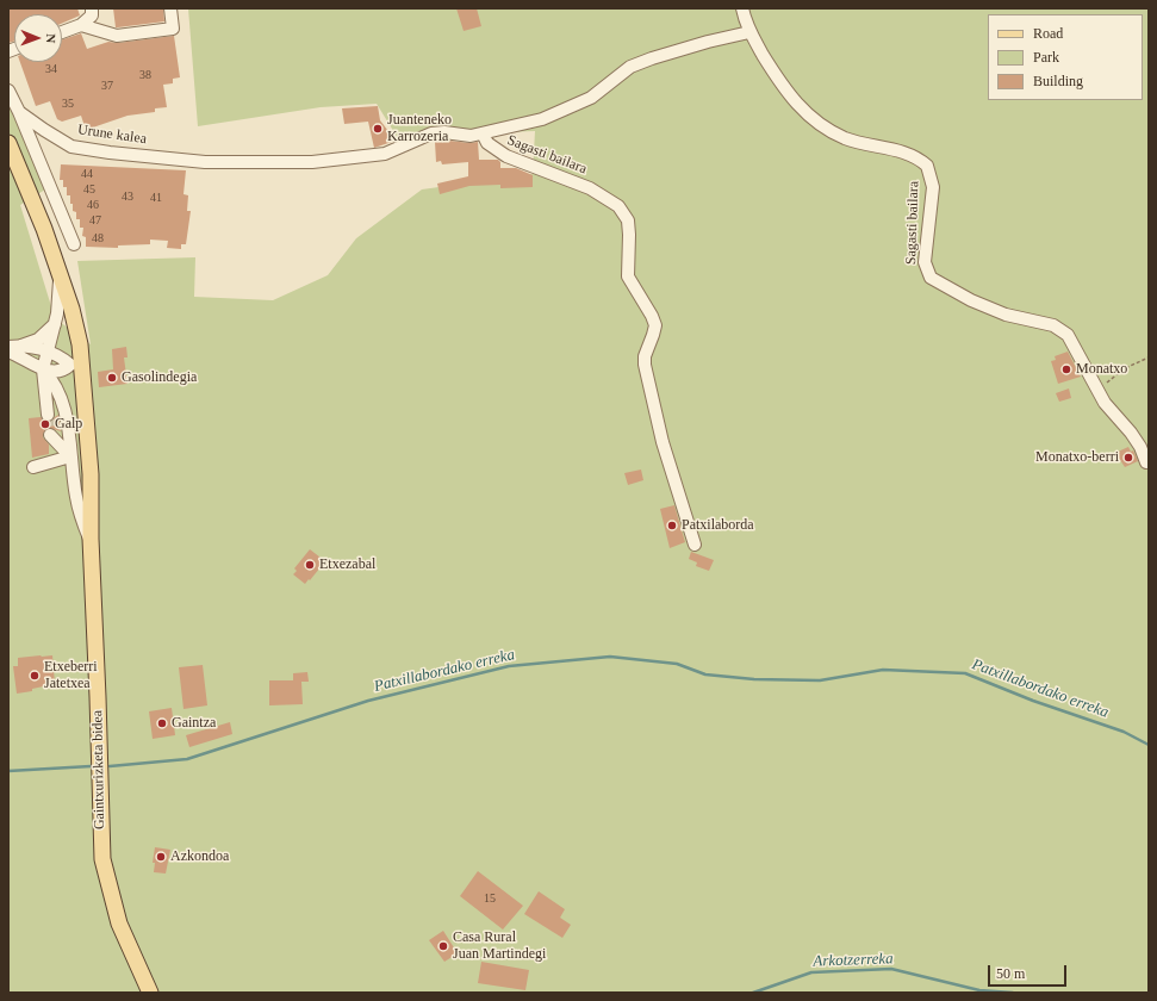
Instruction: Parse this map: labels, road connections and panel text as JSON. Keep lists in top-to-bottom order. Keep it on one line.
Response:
{"streets":{"main road":["Gaintxurizketa bidea"],"street":["Urune kalea","Sagasti bailara"]},"crossings":[["Urune kalea","Sagasti bailara"]],"water":["Patxillabordako erreka","Arkotzerreka"],"places":["Juanteneko Karrozeria","Monatxo","Gasolindegia","Galp","Monatxo-berri","Patxilaborda","Etxezabal","Etxeberri Jatetxea","Gaintza","Azkondoa","Casa Rural Juan Martindegi"],"house_numbers":["34","38","37","35","44","45","43","41","46","47","48","15"],"legend":["Road","Park","Building"],"scale_bar":"50 m","north":"right"}
